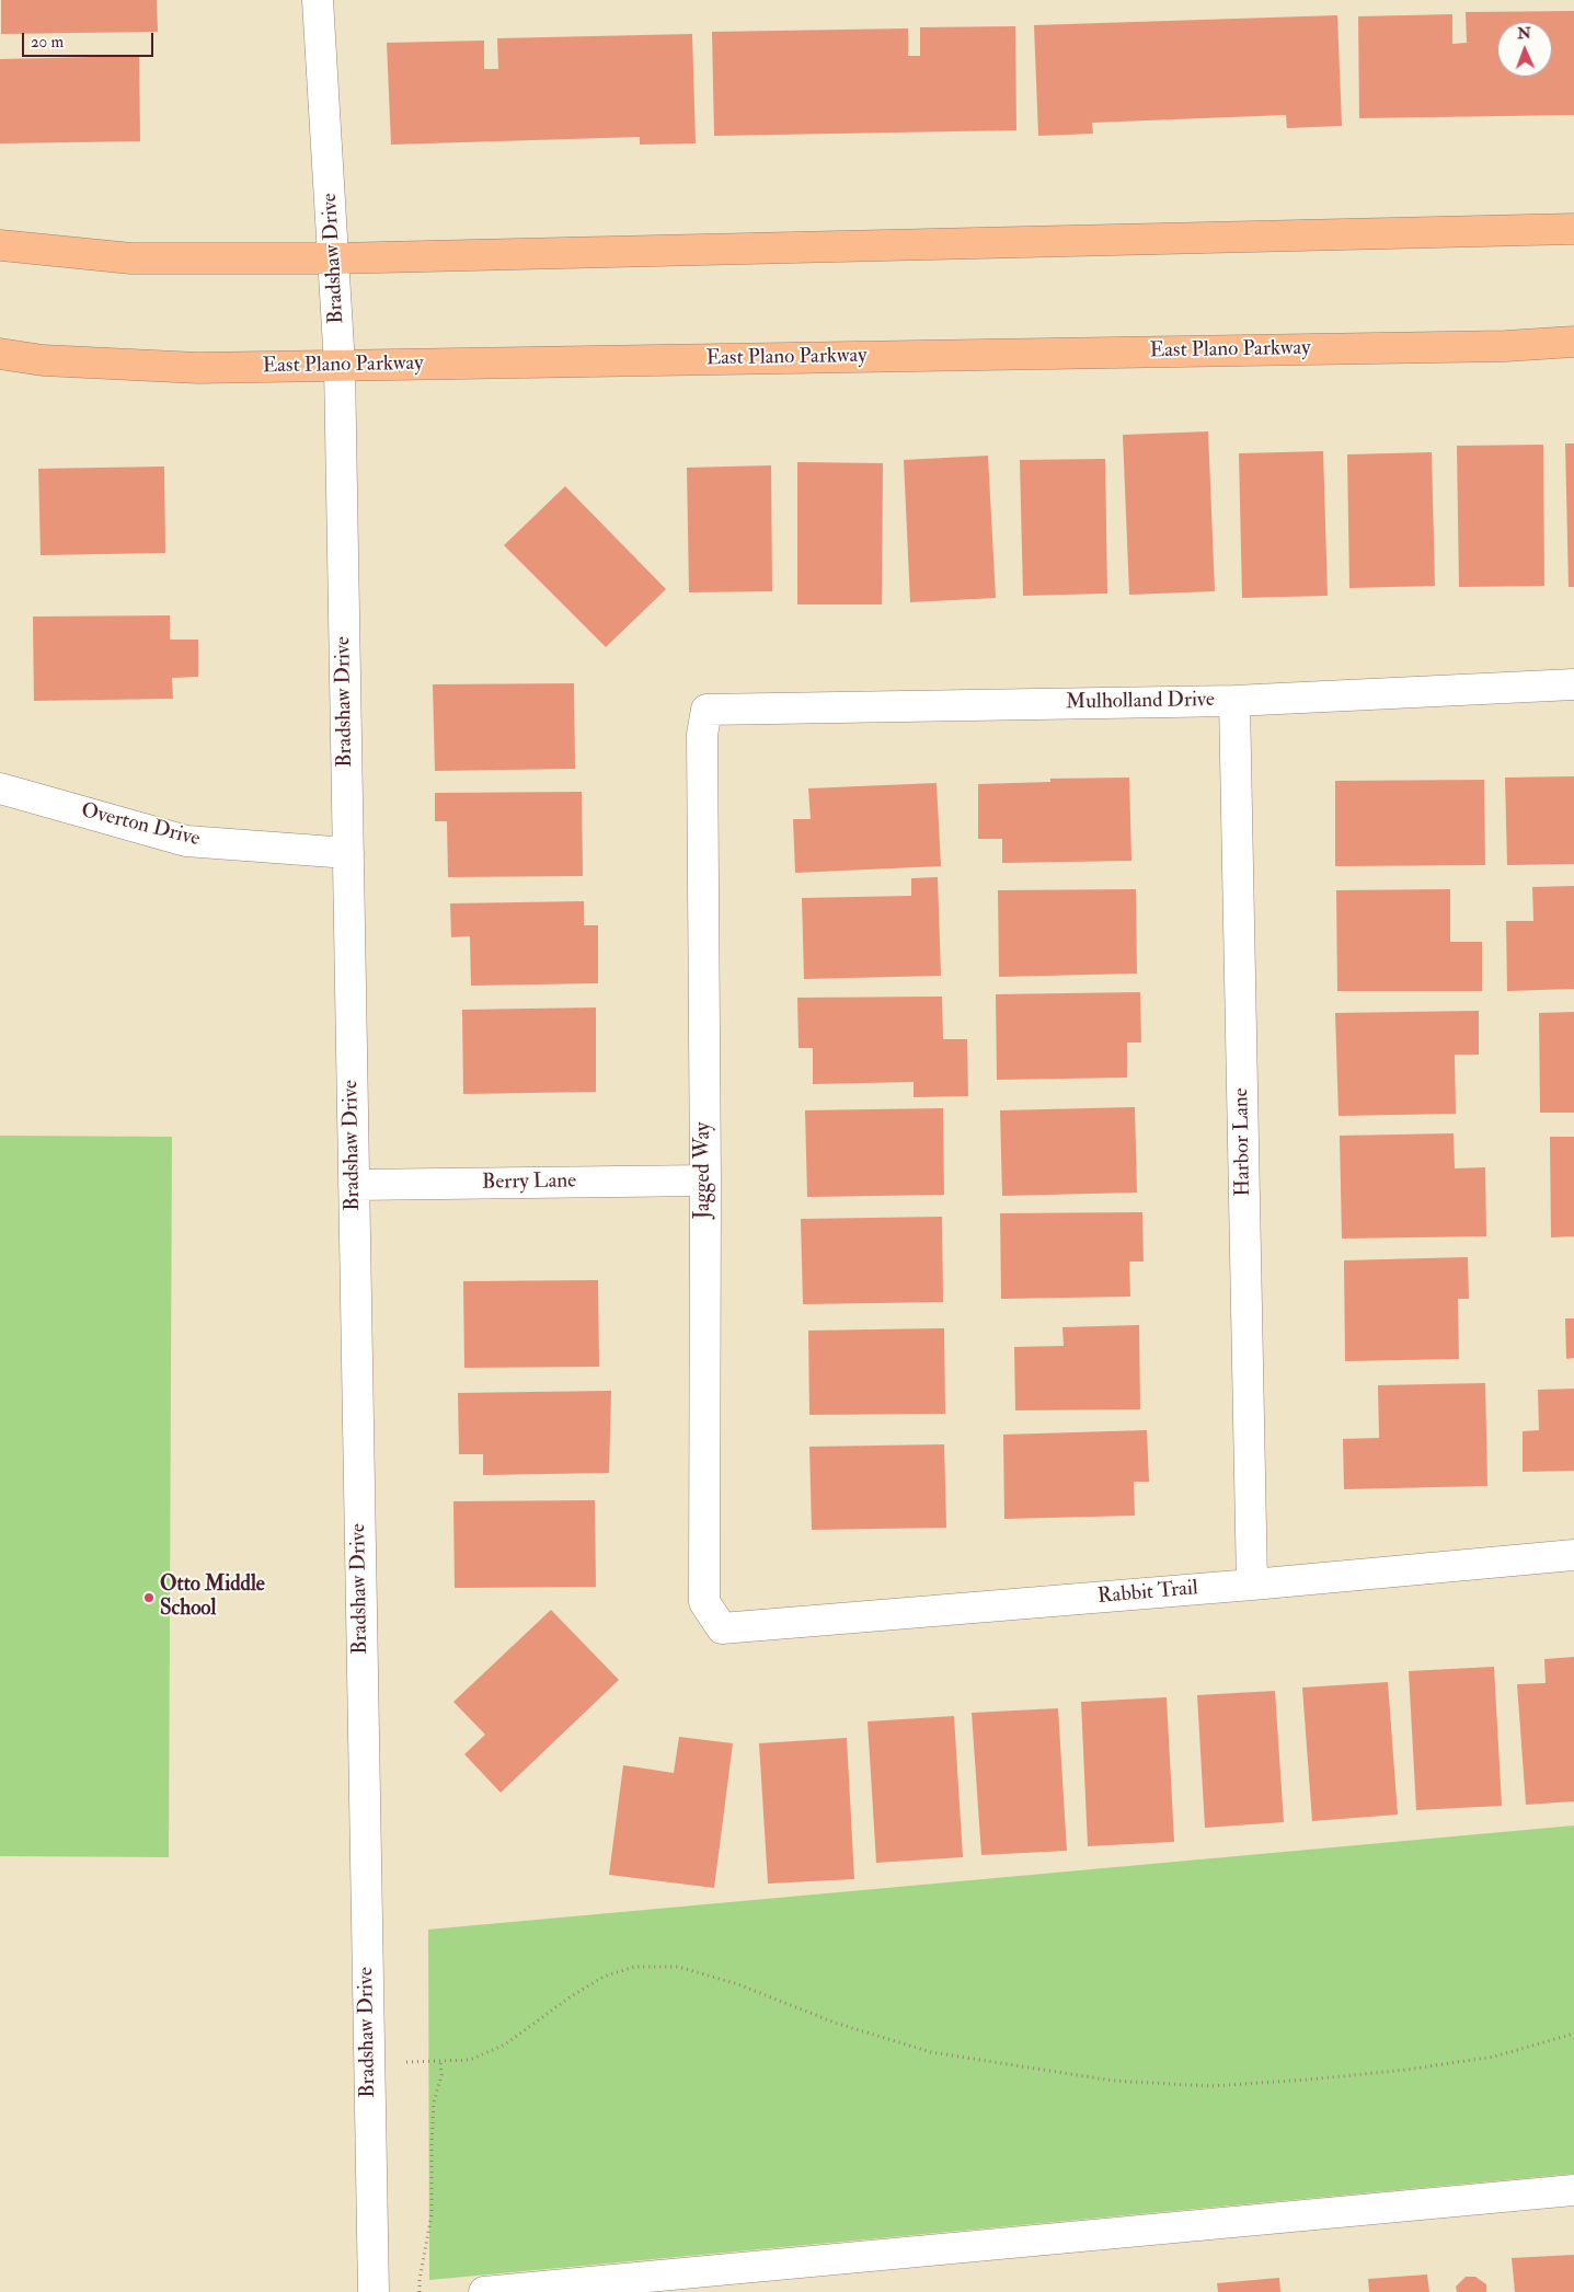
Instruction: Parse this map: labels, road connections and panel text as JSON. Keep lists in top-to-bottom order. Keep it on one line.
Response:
{"streets":{"main road":["East Plano Parkway"],"street":["Bradshaw Drive","Mulholland Drive","Overton Drive","Harbor Lane","Jagged Way","Berry Lane","Rabbit Trail"]},"crossings":[["Bradshaw Drive","East Plano Parkway"],["Bradshaw Drive","Overton Drive"],["Bradshaw Drive","Berry Lane"],["Mulholland Drive","Harbor Lane"],["Mulholland Drive","Jagged Way"],["Harbor Lane","Rabbit Trail"],["Jagged Way","Berry Lane"],["Jagged Way","Rabbit Trail"]],"places":["Otto Middle School"],"scale_bar":"20 m","north":"top"}
